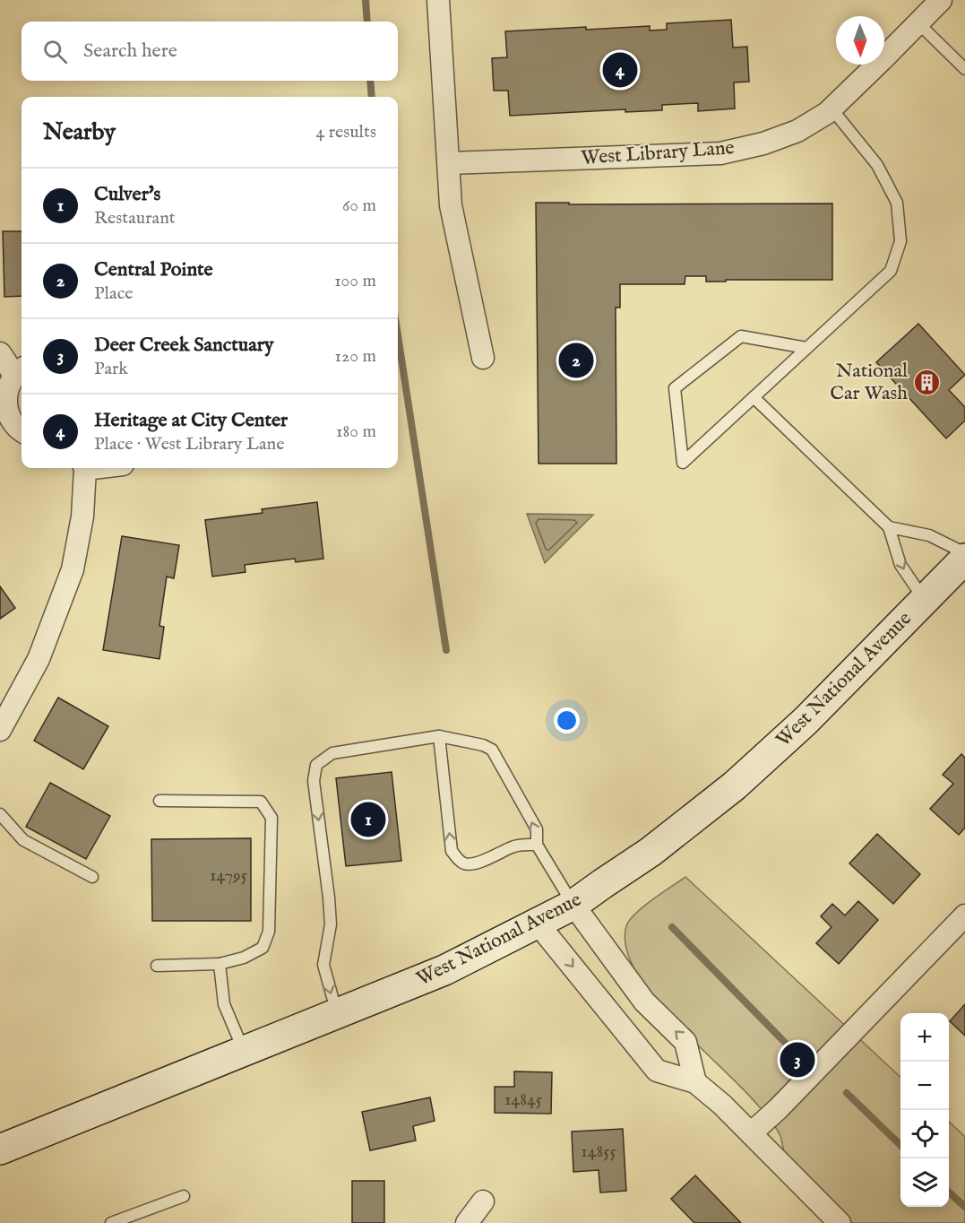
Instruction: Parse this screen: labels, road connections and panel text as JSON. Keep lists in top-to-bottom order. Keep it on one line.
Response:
{"streets":{"main road":["West National Avenue"],"street":["West Library Lane"]},"places":{"building":["National Car Wash"]},"house_numbers":["14795","14845","14855"],"north":"bottom","page":{"search":"Search here","pins":["4","2","1","3"],"heading":["Nearby","4 results"],"list":[{"mark":"1","name":"Culver's","note":"Restaurant","value":"60 m"},{"mark":"2","name":"Central Pointe","note":"Place","value":"100 m"},{"mark":"3","name":"Deer Creek Sanctuary","note":"Park","value":"120 m"},{"mark":"4","name":"Heritage at City Center","note":"Place · West Library Lane","value":"180 m"}],"map_buttons":["+","−"]}}
